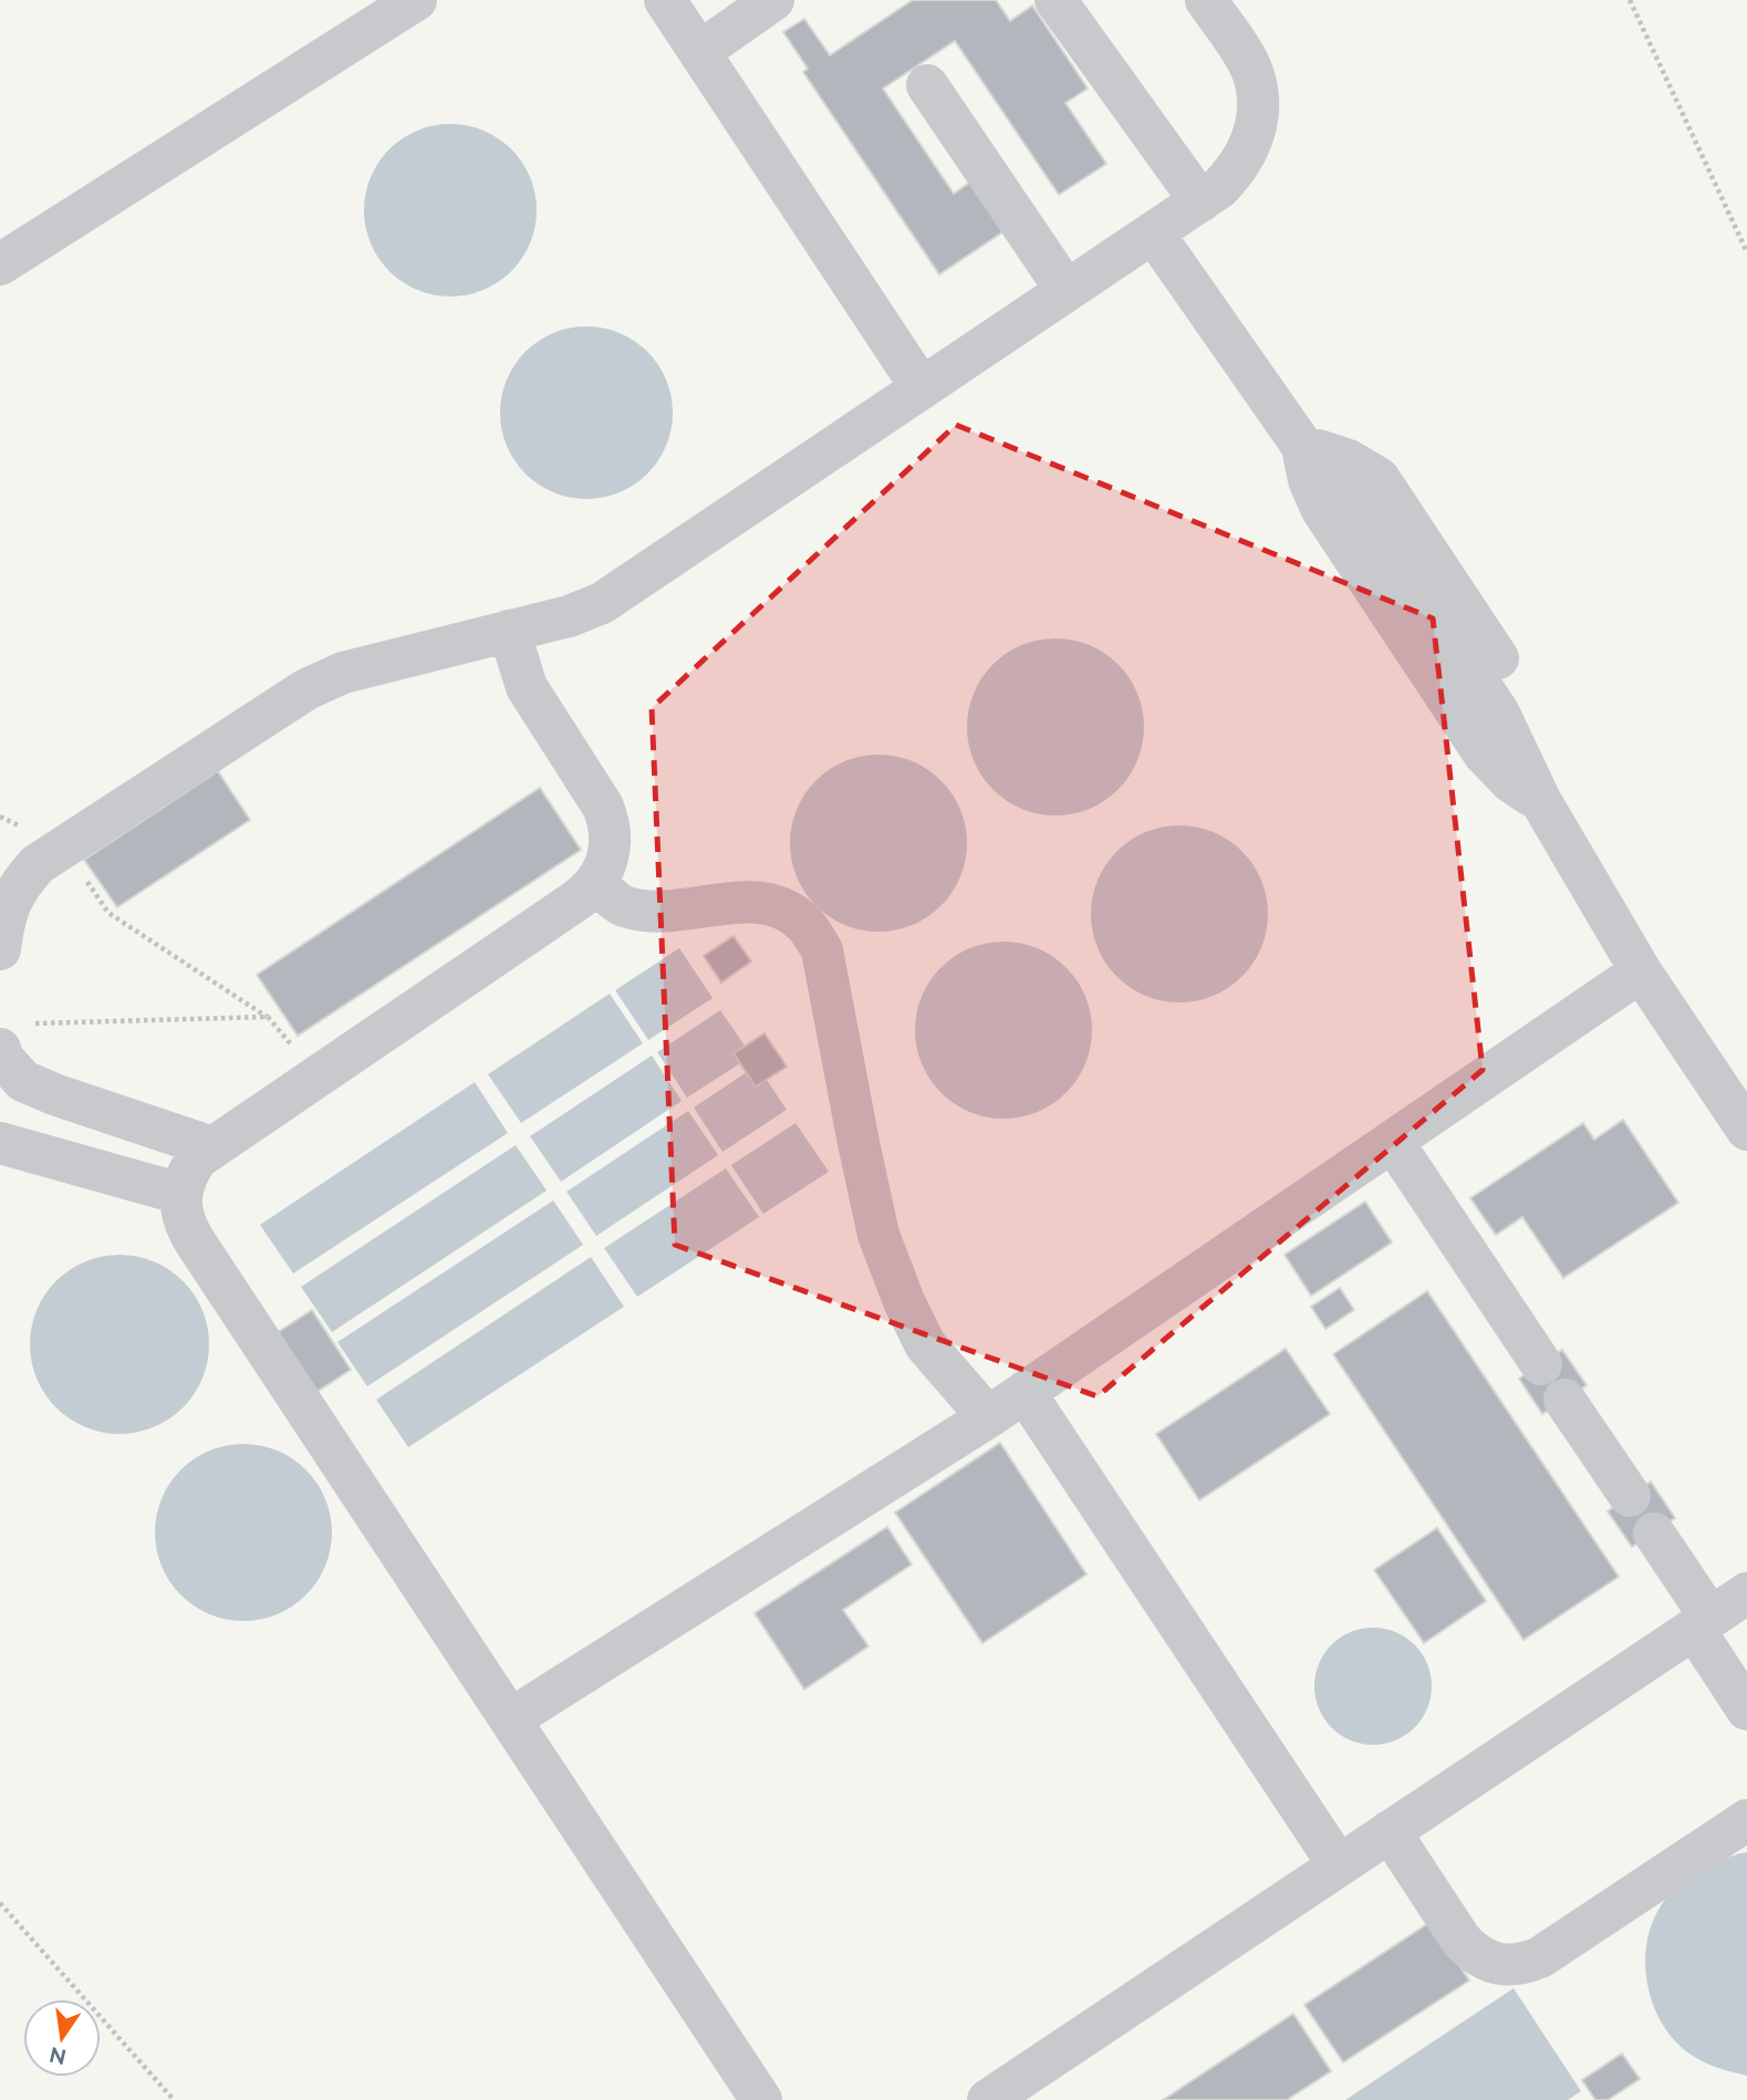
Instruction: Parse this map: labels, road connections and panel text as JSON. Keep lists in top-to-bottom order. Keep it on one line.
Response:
{"north":"bottom"}
